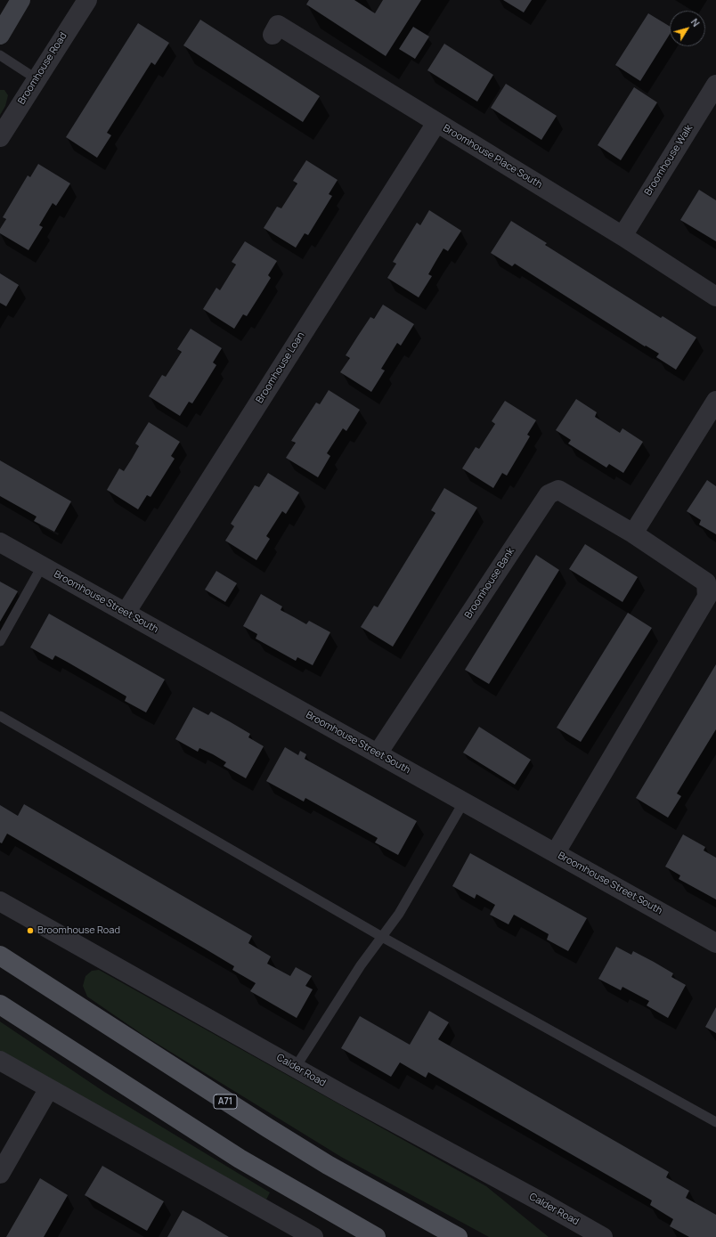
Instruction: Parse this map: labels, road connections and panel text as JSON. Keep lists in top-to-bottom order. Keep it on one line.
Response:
{"streets":{"main road":["A71"],"street":["Broomhouse Road","Broomhouse Place South","Broomhouse Walk","Broomhouse Loan","Broomhouse Bank","Broomhouse Street South","Calder Road"]},"crossings":[["Broomhouse Place South","Broomhouse Walk"],["Broomhouse Place South","Broomhouse Loan"],["Broomhouse Loan","Broomhouse Street South"],["Broomhouse Bank","Broomhouse Street South"]],"places":["Broomhouse Road"],"north":"top right"}
